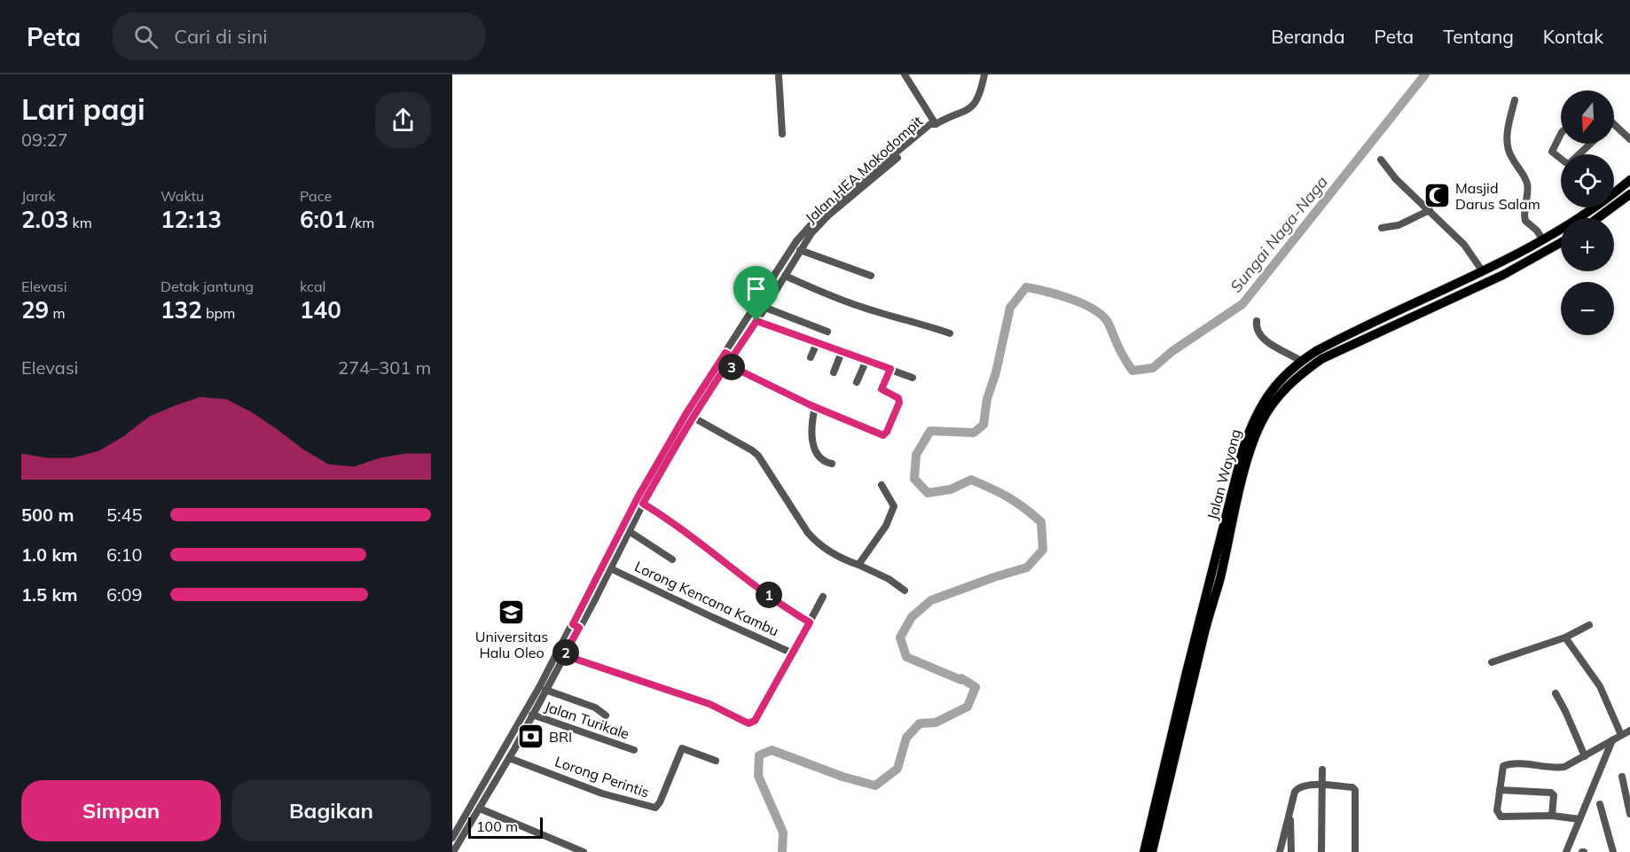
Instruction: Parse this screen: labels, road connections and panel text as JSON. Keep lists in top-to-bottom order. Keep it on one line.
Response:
{"streets":{"main road":["Jalan Wayong"],"street":["Jalan HEA Mokodompit","Lorong Kencana Kambu","Jalan Turikale","Lorong Perintis"]},"crossings":[["Jalan HEA Mokodompit","Lorong Kencana Kambu"],["Jalan HEA Mokodompit","Jalan Turikale"],["Jalan HEA Mokodompit","Lorong Perintis"]],"water":["Sungai Naga-Naga"],"places":{"mosque":["Masjid Darus Salam"],"school or university":["Universitas Halu Oleo"],"bank":["BRI"]},"scale_bar":"100 m","north":"bottom","page":{"header":"Peta","search":"Cari di sini","nav":["Beranda","Peta","Tentang","Kontak"],"heading":["Lari pagi","09:27"],"map_buttons":["+","−"],"stats":[["Jarak","2.03 km"],["Waktu","12:13"],["Pace","6:01 /km"],["Elevasi","29 m"],["Detak jantung","132 bpm"],["kcal","140"]],"chart":["Elevasi","274–301 m"],"pins":["3","1","2"],"list":[{"name":"500 m","note":"5:45"},{"name":"1.0 km","note":"6:10"},{"name":"1.5 km","note":"6:09"}],"buttons":["Simpan","Bagikan"],"scale":"100 m"}}
